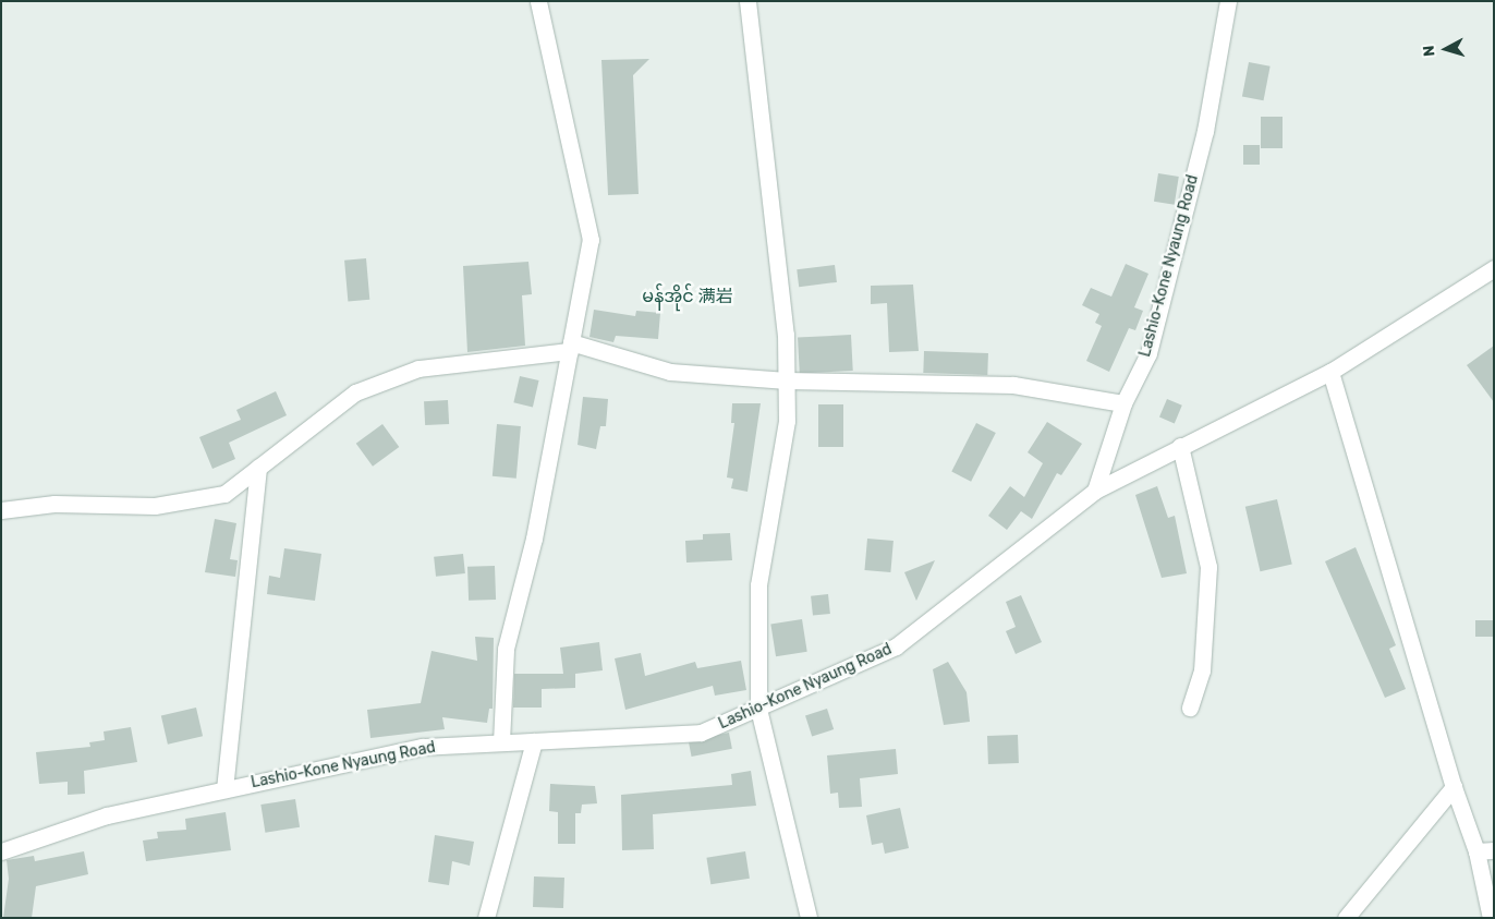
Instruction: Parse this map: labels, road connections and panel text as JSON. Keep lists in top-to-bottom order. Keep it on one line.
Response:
{"streets":{"street":["Lashio-Kone Nyaung Road"]},"districts":["မန်အိုင် 满岩"],"north":"left"}
